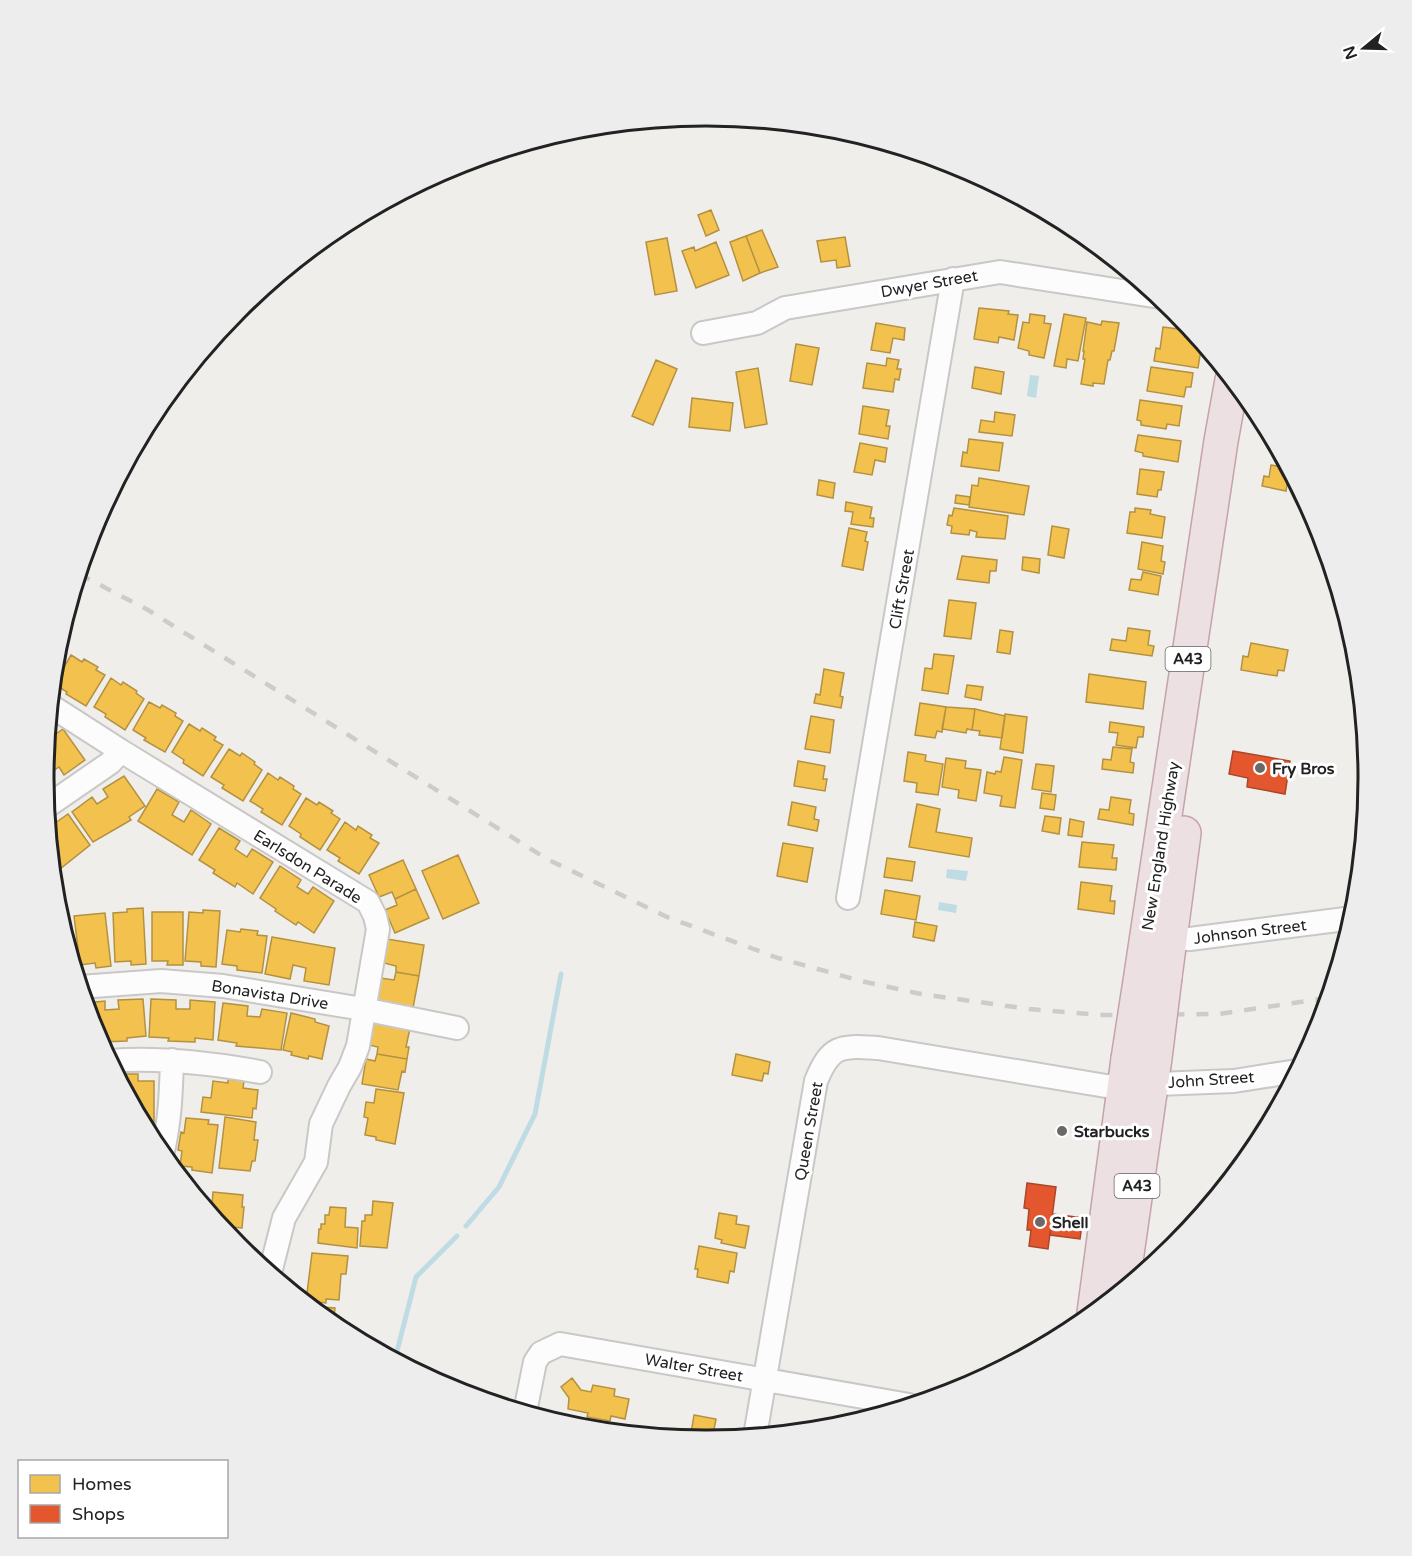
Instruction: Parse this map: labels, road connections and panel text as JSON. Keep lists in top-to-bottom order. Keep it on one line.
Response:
{"streets":{"highway":["A43","New England Highway"],"street":["Dwyer Street","Clift Street","Earlsdon Parade","Johnson Street","Bonavista Drive","John Street","Queen Street","Walter Street"]},"crossings":[["Dwyer Street","Clift Street"],["New England Highway","Johnson Street"],["New England Highway","John Street"],["New England Highway","Queen Street"],["Earlsdon Parade","Bonavista Drive"],["John Street","Queen Street"],["Queen Street","Walter Street"]],"places":["Fry Bros","Starbucks","Shell"],"legend":["Homes","Shops"],"north":"left"}
